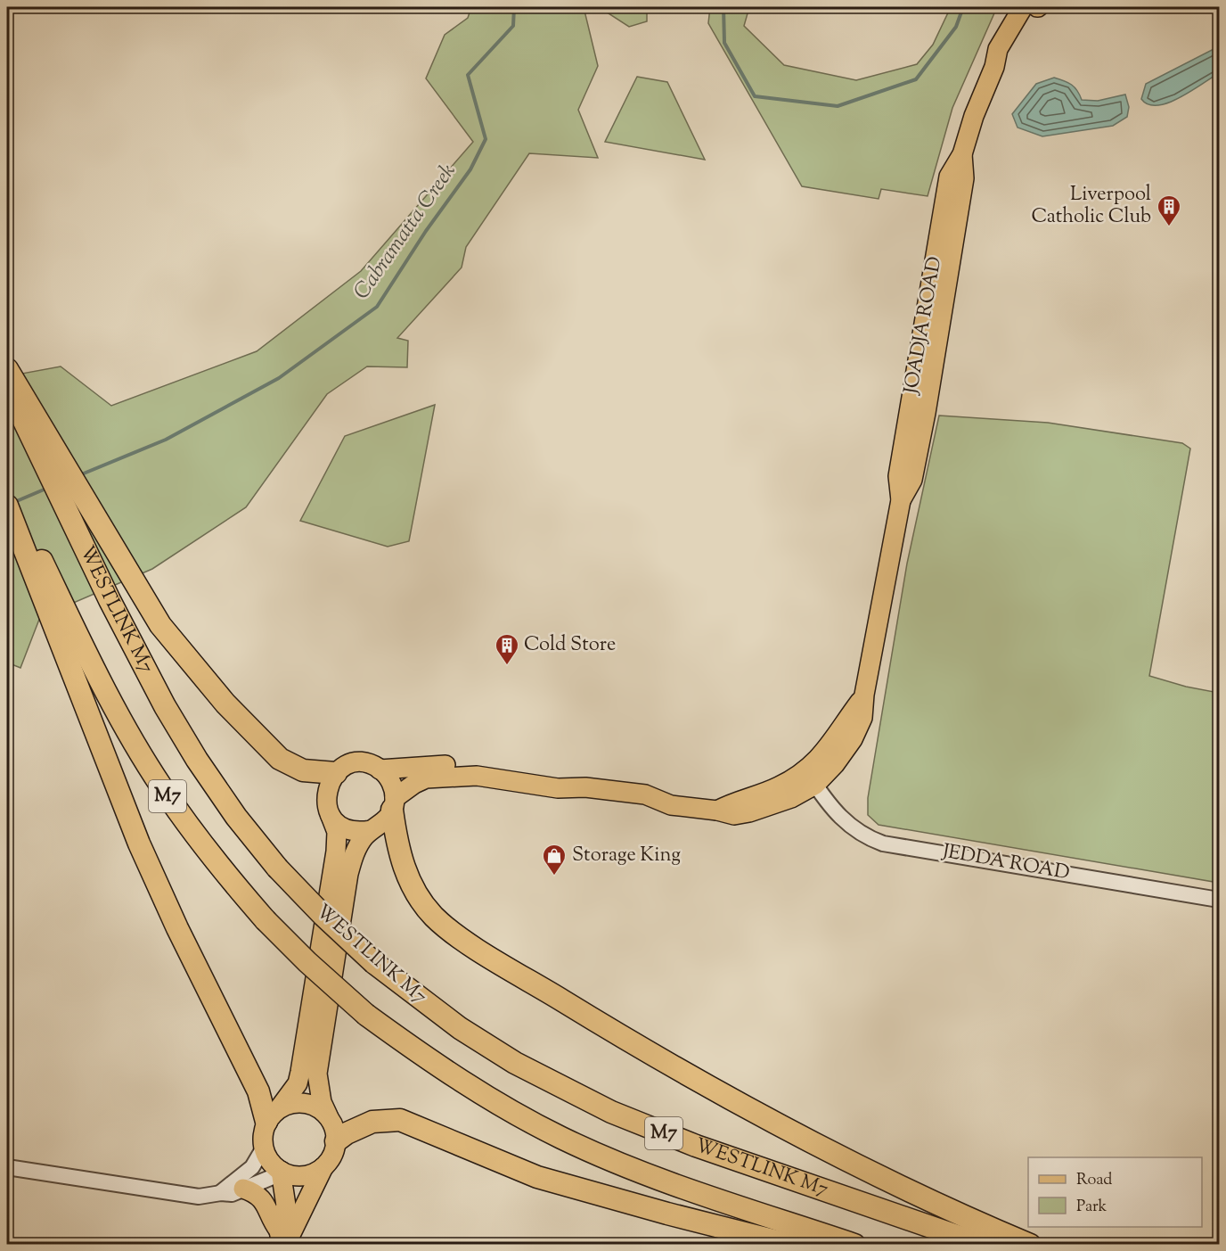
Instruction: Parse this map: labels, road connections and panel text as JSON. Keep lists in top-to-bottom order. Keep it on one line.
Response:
{"streets":{"highway":["WESTLINK M7","M7"],"main road":["JOADJA ROAD"],"street":["JEDDA ROAD"]},"crossings":[["JOADJA ROAD","JEDDA ROAD"]],"water":["Cabramatta Creek"],"places":{"building":["Liverpool Catholic Club","Cold Store"],"shop":["Storage King"]},"legend":["Road","Park"]}
